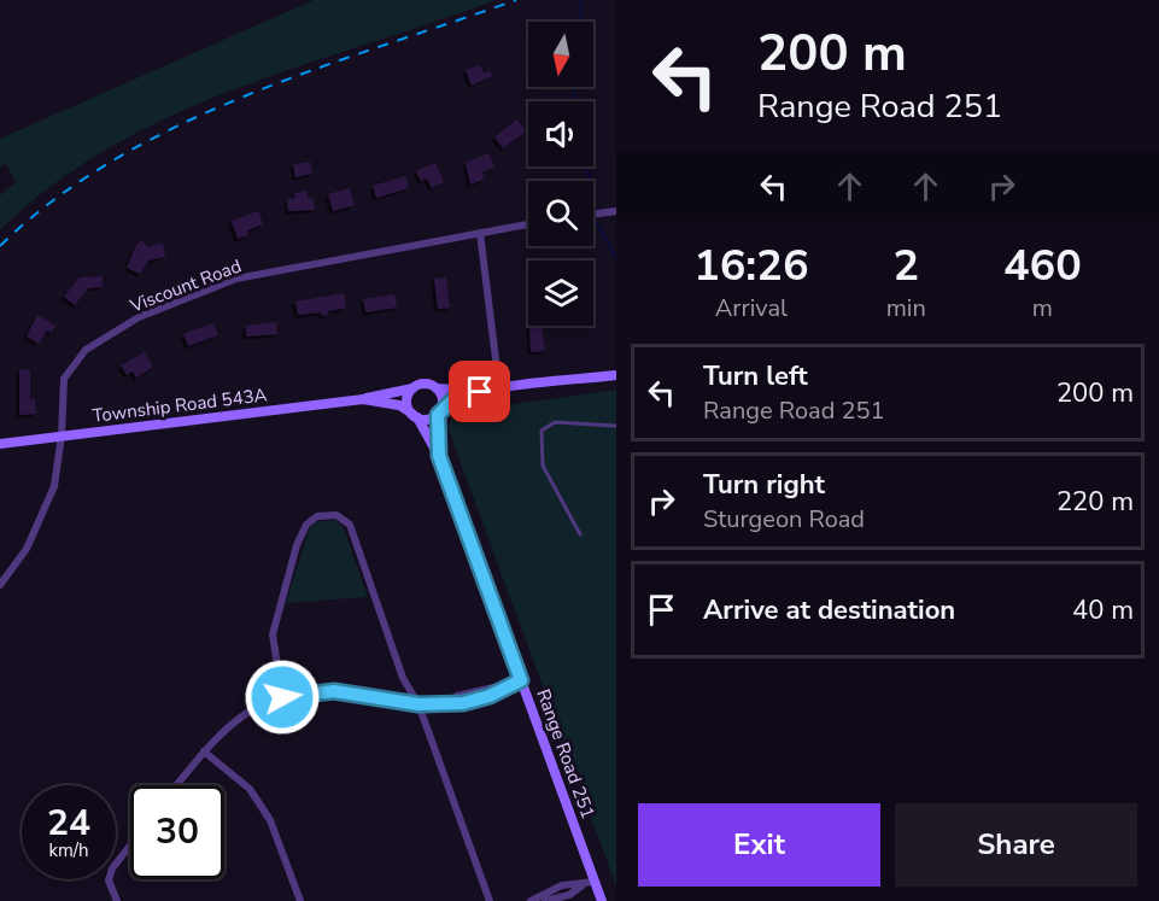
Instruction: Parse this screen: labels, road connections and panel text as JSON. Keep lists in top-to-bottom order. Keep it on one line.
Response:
{"streets":{"main road":["Township Road 543A","Range Road 251"],"street":["Viscount Road"]},"crossings":[["Viscount Road","Township Road 543A"],["Township Road 543A","Range Road 251"]],"north":"bottom","page":{"turn":["200 m","Range Road 251"],"eta":["16:26","Arrival","2","min","460","m"],"list":[{"name":"Turn left","note":"Range Road 251","value":"200 m"},{"name":"Turn right","note":"Sturgeon Road","value":"220 m"},{"name":"Arrive at destination","value":"40 m"}],"speed":"24 km/h","limit":"30","buttons":["Exit","Share"]}}
